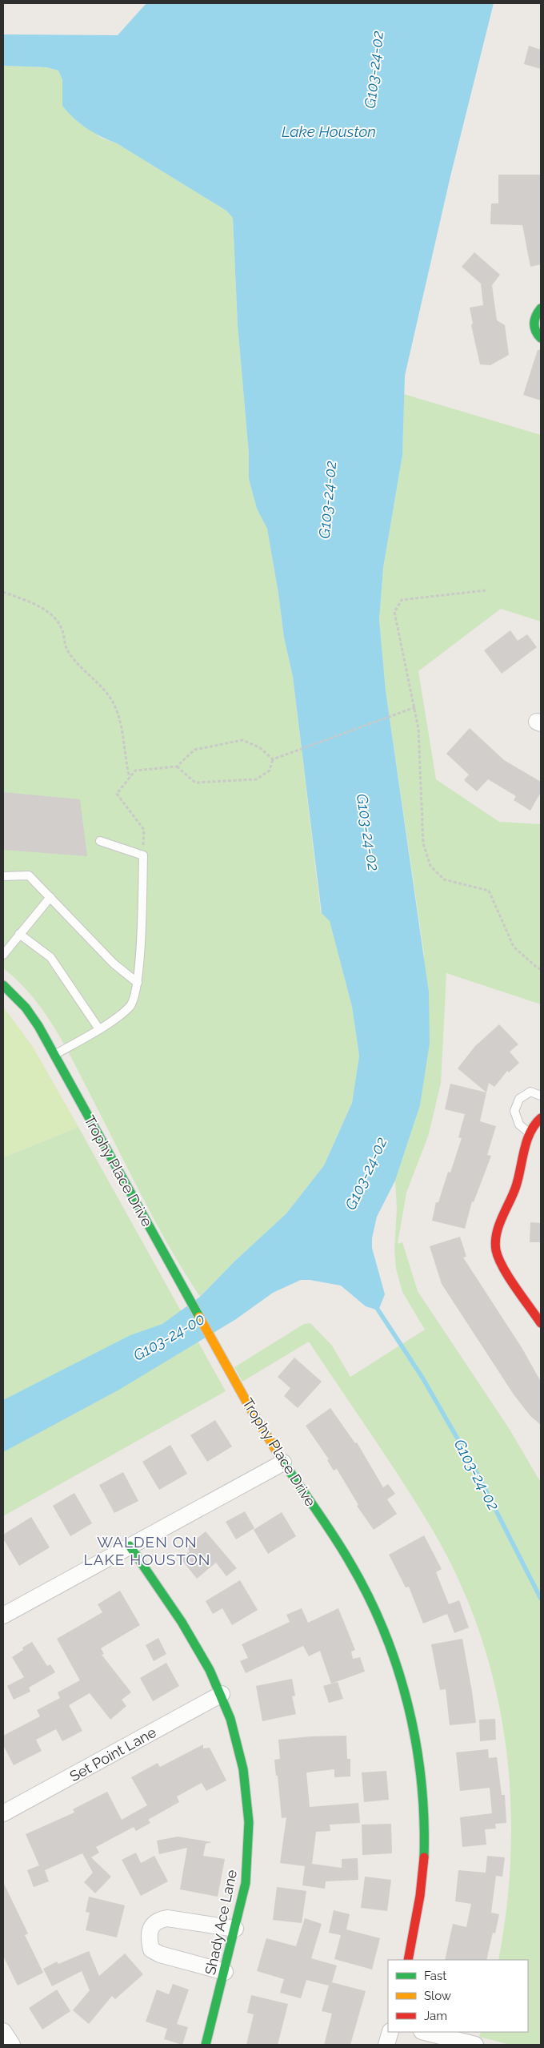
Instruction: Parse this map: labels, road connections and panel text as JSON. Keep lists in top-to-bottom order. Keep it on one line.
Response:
{"streets":{"street":["Trophy Place Drive","Set Point Lane","Shady Ace Lane"]},"crossings":[["Set Point Lane","Shady Ace Lane"]],"districts":["WALDEN ON LAKE HOUSTON"],"water":["G103-24-02","Lake Houston","G103-24-00"],"legend":["Fast","Slow","Jam"]}
